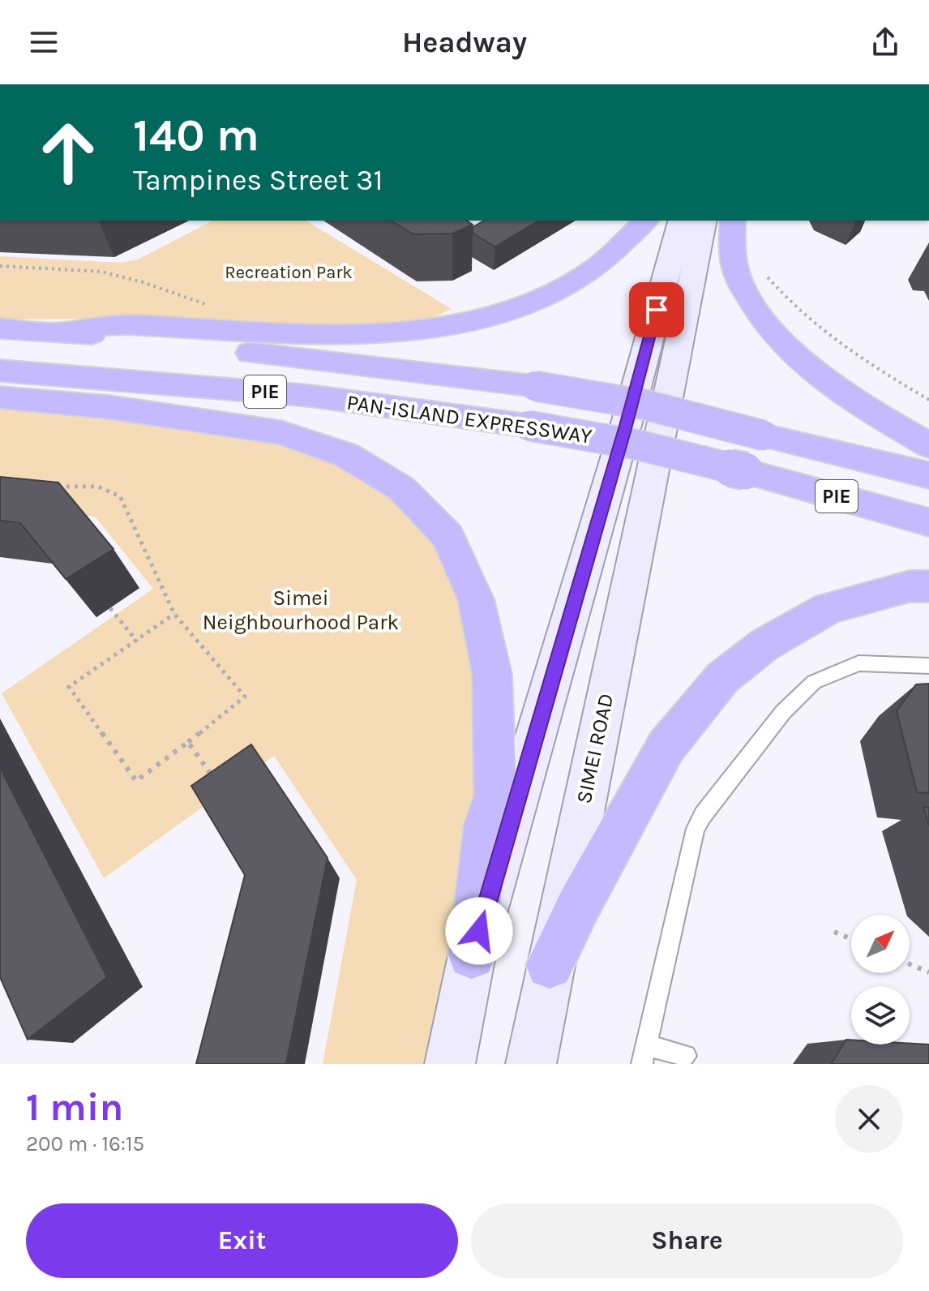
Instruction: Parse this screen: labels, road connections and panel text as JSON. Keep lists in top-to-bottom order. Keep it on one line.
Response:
{"streets":{"highway":["PIE","PAN-ISLAND EXPRESSWAY"],"main road":["SIMEI ROAD"]},"parks":["Recreation Park","Simei Neighbourhood Park"],"north":"top right","page":{"header":"Headway","turn":["140 m","Tampines Street 31"],"heading":["1 min","200 m · 16:15"],"buttons":["Exit","Share"]}}
